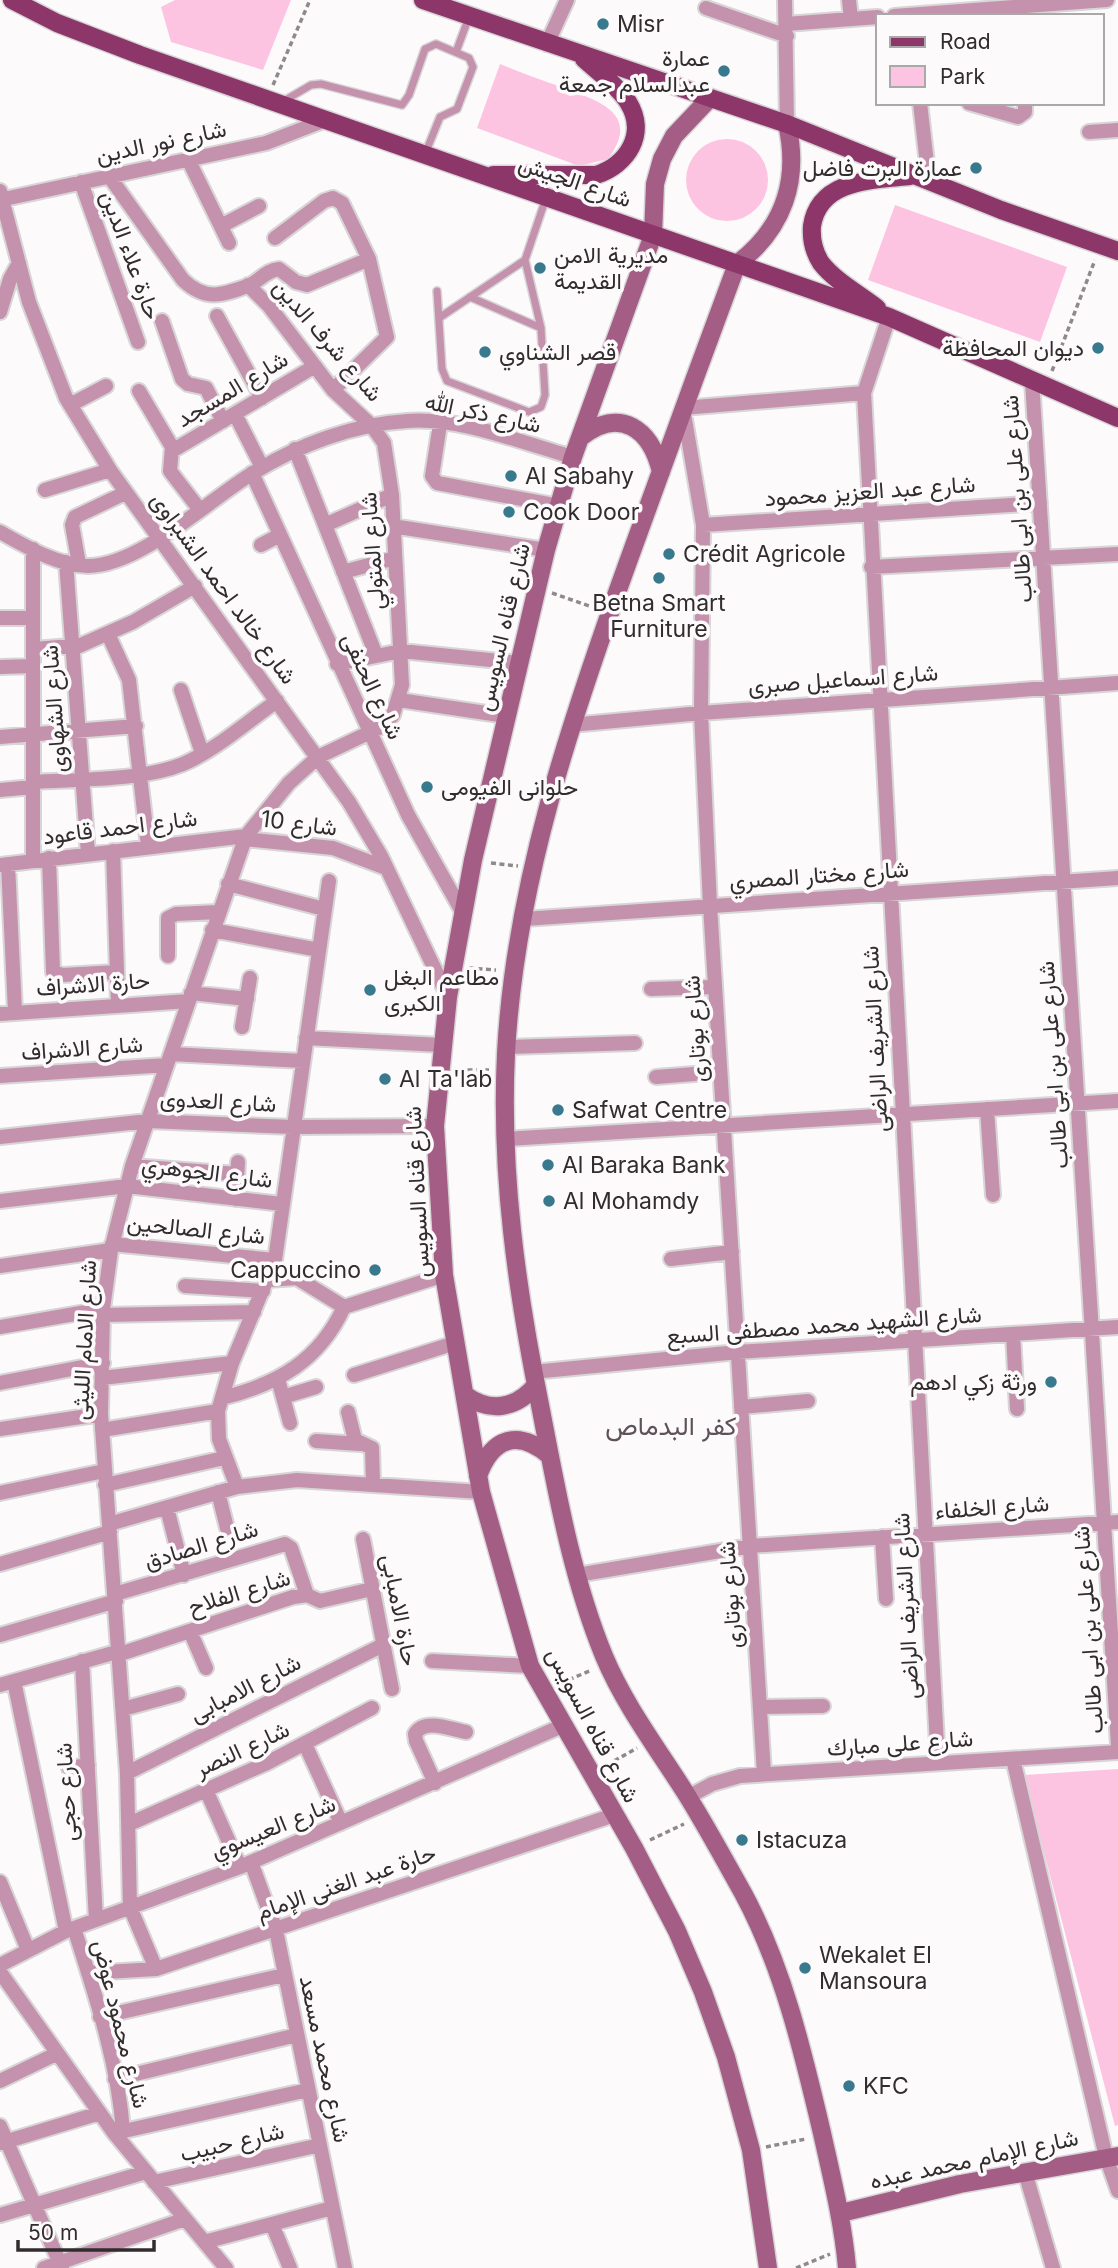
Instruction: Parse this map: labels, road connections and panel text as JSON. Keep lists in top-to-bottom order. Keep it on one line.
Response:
{"streets":{"main road":["شارع الجيش","شارع قناه السويس","شارع الإمام محمد عبده"],"street":["شارع نور الدين","حارة علاء الدين","شارع شرف الدين","شارع المسجد","شارع ذكر الله","شارع عبد العزيز محمود","شارع على بن ابى طالب","شارع المتولي","شارع خالد احمد الشبراوى","شارع اسماعيل صبرى","شارع الحنفى","شارع الشهاوى","شارع 10","شارع احمد قاعود","شارع مختار المصري","حارة الاشراف","شارع بوتارى","شارع الشريف الراضى","شارع الاشراف","شارع العدوى","شارع الجوهري","شارع الصالحين","شارع الشهيد محمد مصطفى السبع","شارع الامام الليثى","شارع الخلفاء","شارع الصادق","شارع الفلاح","حارة الامبابى","شارع الامبابى","شارع على مبارك","شارع النصر","شارع حجى","شارع العيسوي","حارة عبد الغنى الإمام","شارع محمود عوض","شارع محمد مسعد","شارع حبيب"]},"crossings":[["شارع نور الدين","شارع الجيش"],["شارع نور الدين","حارة علاء الدين"],["شارع نور الدين","شارع خالد احمد الشبراوى"],["شارع الجيش","شارع على بن ابى طالب"],["شارع الجيش","شارع قناه السويس"],["شارع الجيش","شارع الشريف الراضى"],["شارع شرف الدين","شارع المسجد"],["شارع شرف الدين","شارع ذكر الله"],["شارع شرف الدين","شارع المتولي"],["شارع المسجد","شارع الحنفى"],["شارع ذكر الله","شارع المتولي"],["شارع ذكر الله","شارع خالد احمد الشبراوى"],["شارع ذكر الله","شارع قناه السويس"],["شارع ذكر الله","شارع الحنفى"],["شارع ذكر الله","شارع الشهاوى"],["شارع عبد العزيز محمود","شارع على بن ابى طالب"],["شارع عبد العزيز محمود","شارع بوتارى"],["شارع عبد العزيز محمود","شارع الشريف الراضى"],["شارع على بن ابى طالب","شارع اسماعيل صبرى"],["شارع على بن ابى طالب","شارع مختار المصري"],["شارع على بن ابى طالب","شارع الشهيد محمد مصطفى السبع"],["شارع على بن ابى طالب","شارع الخلفاء"],["شارع خالد احمد الشبراوى","شارع قناه السويس"],["شارع خالد احمد الشبراوى","شارع الشهاوى"],["شارع خالد احمد الشبراوى","شارع 10"],["شارع خالد احمد الشبراوى","شارع الامام الليثى"],["شارع قناه السويس","شارع اسماعيل صبرى"],["شارع قناه السويس","شارع الحنفى"],["شارع قناه السويس","شارع مختار المصري"],["شارع قناه السويس","شارع بوتارى"],["شارع قناه السويس","شارع العدوى"],["شارع قناه السويس","شارع الشهيد محمد مصطفى السبع"],["شارع قناه السويس","شارع الخلفاء"],["شارع قناه السويس","شارع على مبارك"],["شارع قناه السويس","شارع العيسوي"],["شارع قناه السويس","حارة عبد الغنى الإمام"],["شارع قناه السويس","شارع الإمام محمد عبده"],["شارع اسماعيل صبرى","شارع بوتارى"],["شارع اسماعيل صبرى","شارع الشريف الراضى"],["شارع الشهاوى","شارع احمد قاعود"],["شارع 10","شارع احمد قاعود"],["شارع 10","شارع الامام الليثى"],["شارع احمد قاعود","شارع الامام الليثى"],["شارع مختار المصري","شارع بوتارى"],["شارع مختار المصري","شارع الشريف الراضى"],["حارة الاشراف","شارع الامام الليثى"],["شارع بوتارى","شارع الشهيد محمد مصطفى السبع"],["شارع بوتارى","شارع الخلفاء"],["شارع بوتارى","شارع على مبارك"],["شارع الشريف الراضى","شارع الشهيد محمد مصطفى السبع"],["شارع الشريف الراضى","شارع الخلفاء"],["شارع الشريف الراضى","شارع على مبارك"],["شارع الاشراف","شارع الامام الليثى"],["شارع العدوى","شارع الامام الليثى"],["شارع الجوهري","شارع الامام الليثى"],["شارع الصالحين","شارع الامام الليثى"],["شارع الامام الليثى","شارع الصادق"],["شارع الامام الليثى","شارع الفلاح"],["شارع الامام الليثى","شارع الامبابى"],["شارع الامام الليثى","شارع النصر"],["شارع الامام الليثى","شارع العيسوي"],["شارع الامام الليثى","حارة عبد الغنى الإمام"],["شارع الصادق","شارع الفلاح"],["شارع الفلاح","حارة الامبابى"],["شارع الفلاح","شارع حجى"],["شارع الفلاح","شارع محمود عوض"],["حارة الامبابى","شارع الامبابى"],["شارع النصر","شارع محمد مسعد"],["شارع حجى","شارع العيسوي"],["شارع العيسوي","شارع محمود عوض"],["شارع العيسوي","شارع محمد مسعد"],["حارة عبد الغنى الإمام","شارع محمود عوض"],["حارة عبد الغنى الإمام","شارع محمد مسعد"],["شارع محمد مسعد","شارع حبيب"]],"districts":["كفر البدماص"],"places":["Misr","عمارة عبدالسلام جمعة","عمارة البرت فاضل","مديرية الامن القديمة","ديوان المحافظة","قصر الشناوي","Al Sabahy","Cook Door","Crédit Agricole","Betna Smart Furniture","حلوانى الفيومى","مطاعم البغل الكبرى","Al Ta'lab","Safwat Centre","Al Baraka Bank","Al Mohamdy","Cappuccino","ورثة زكي ادهم","Istacuza","Wekalet El Mansoura","KFC"],"legend":["Road","Park"],"scale_bar":"50 m"}
